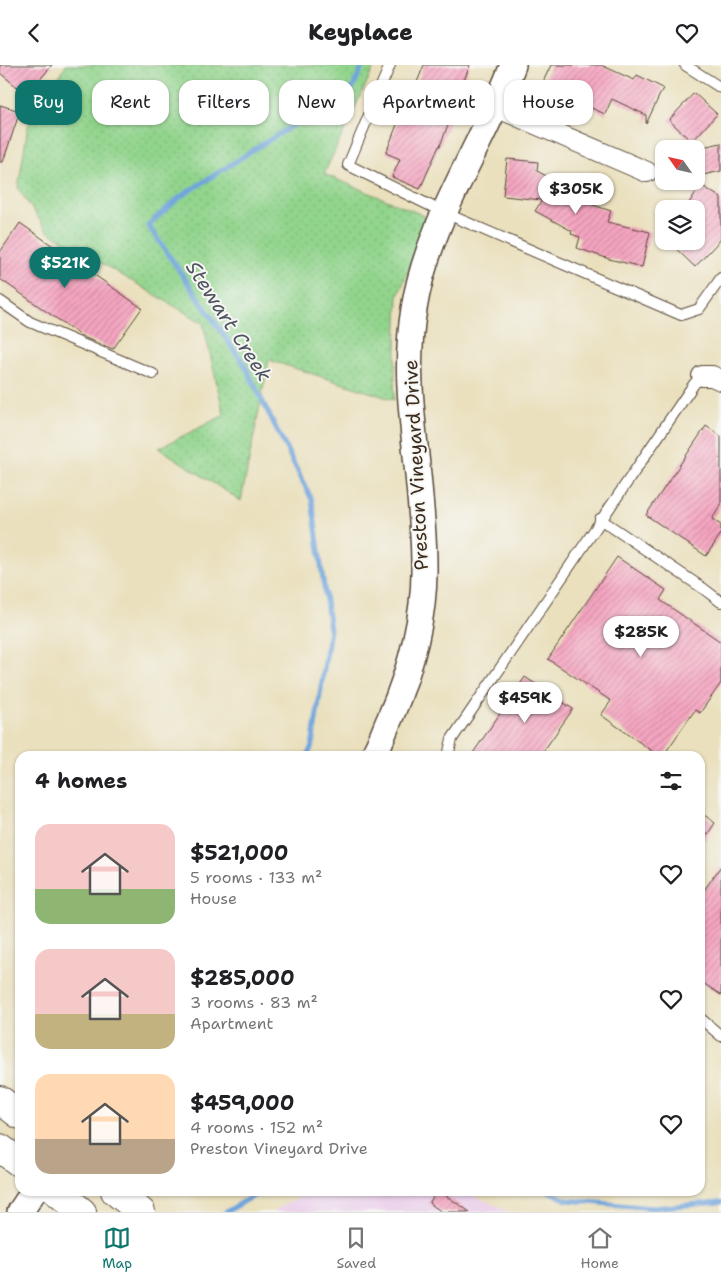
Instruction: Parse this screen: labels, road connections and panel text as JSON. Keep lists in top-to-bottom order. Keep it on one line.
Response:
{"streets":{"street":["Preston Vineyard Drive"]},"water":["Stewart Creek"],"north":"top left","page":{"header":"Keyplace","chip":["Buy","Rent","Filters","New","Apartment","House"],"price":["$305K","$521K","$285K","$459K"],"heading":"4 homes","list":[{"name":"$521,000","note":"5 rooms · 133 m² · House"},{"name":"$285,000","note":"3 rooms · 83 m² · Apartment"},{"name":"$459,000","note":"4 rooms · 152 m² · Preston Vineyard Drive"}],"tabs":["Map","Saved","Home"]}}
